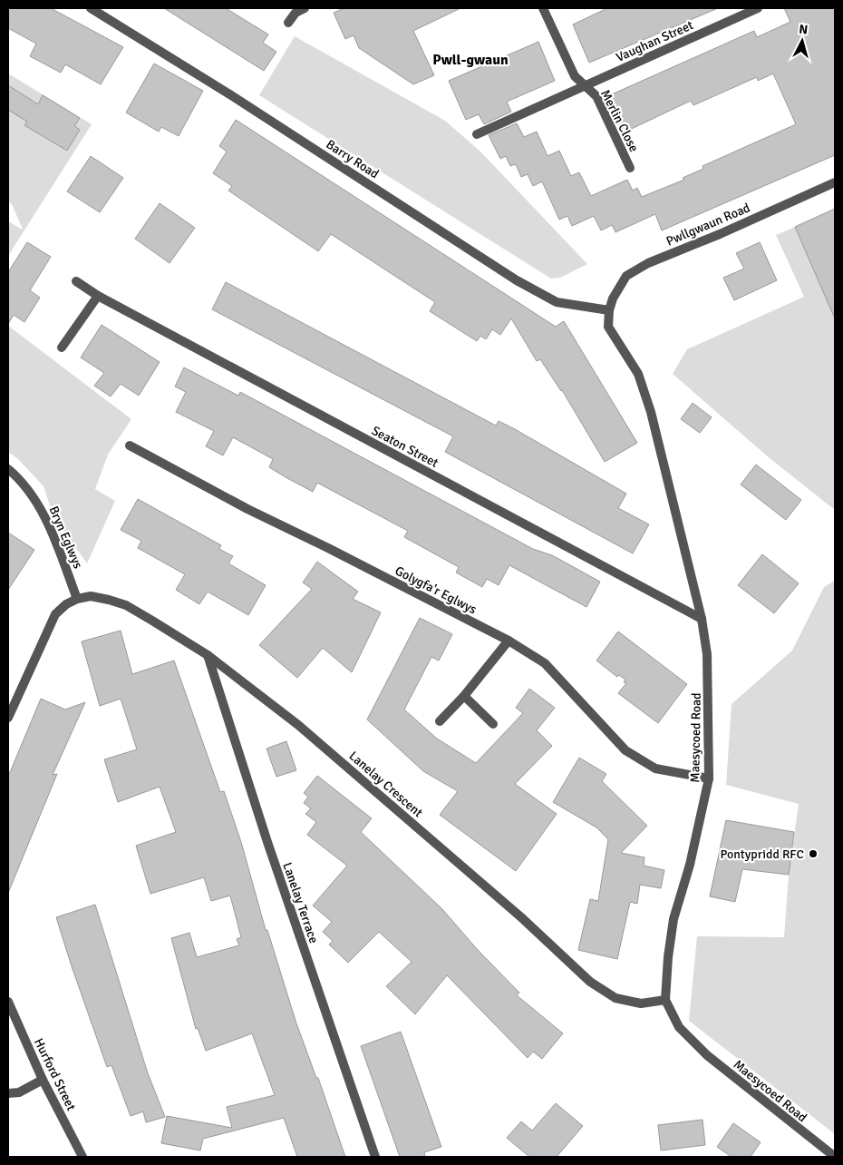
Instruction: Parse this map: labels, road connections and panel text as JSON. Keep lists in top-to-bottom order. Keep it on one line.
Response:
{"streets":{"street":["Vaughan Street","Merlin Close","Barry Road","Pwllgwaun Road","Seaton Street","Bryn Eglwys","Golygfa'r Eglwys","Maesycoed Road","Lanelay Crescent","Lanelay Terrace","Hurford Street"]},"crossings":[["Vaughan Street","Merlin Close"],["Barry Road","Pwllgwaun Road"],["Barry Road","Maesycoed Road"],["Pwllgwaun Road","Maesycoed Road"],["Seaton Street","Maesycoed Road"],["Bryn Eglwys","Lanelay Crescent"],["Golygfa'r Eglwys","Maesycoed Road"],["Maesycoed Road","Lanelay Crescent"],["Lanelay Crescent","Lanelay Terrace"]],"districts":["Pwll-gwaun"],"places":["Pontypridd RFC"],"north":"top"}
